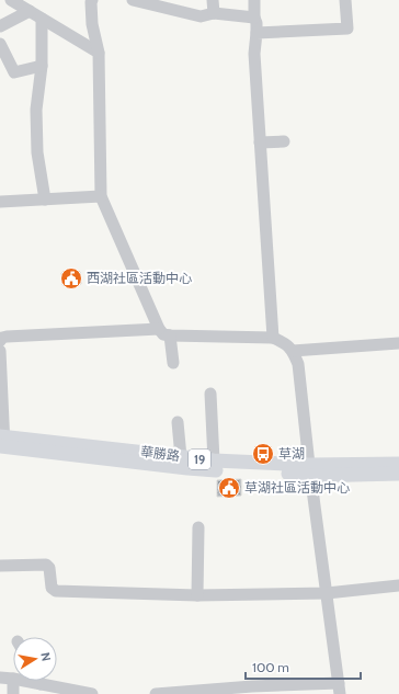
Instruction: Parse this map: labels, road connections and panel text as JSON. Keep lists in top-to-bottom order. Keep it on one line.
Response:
{"streets":{"main road":["華勝路","19"]},"places":{"public building":["西湖社區活動中心","草湖社區活動中心"],"bus stop":["草湖"]},"scale_bar":"100 m","north":"right"}
